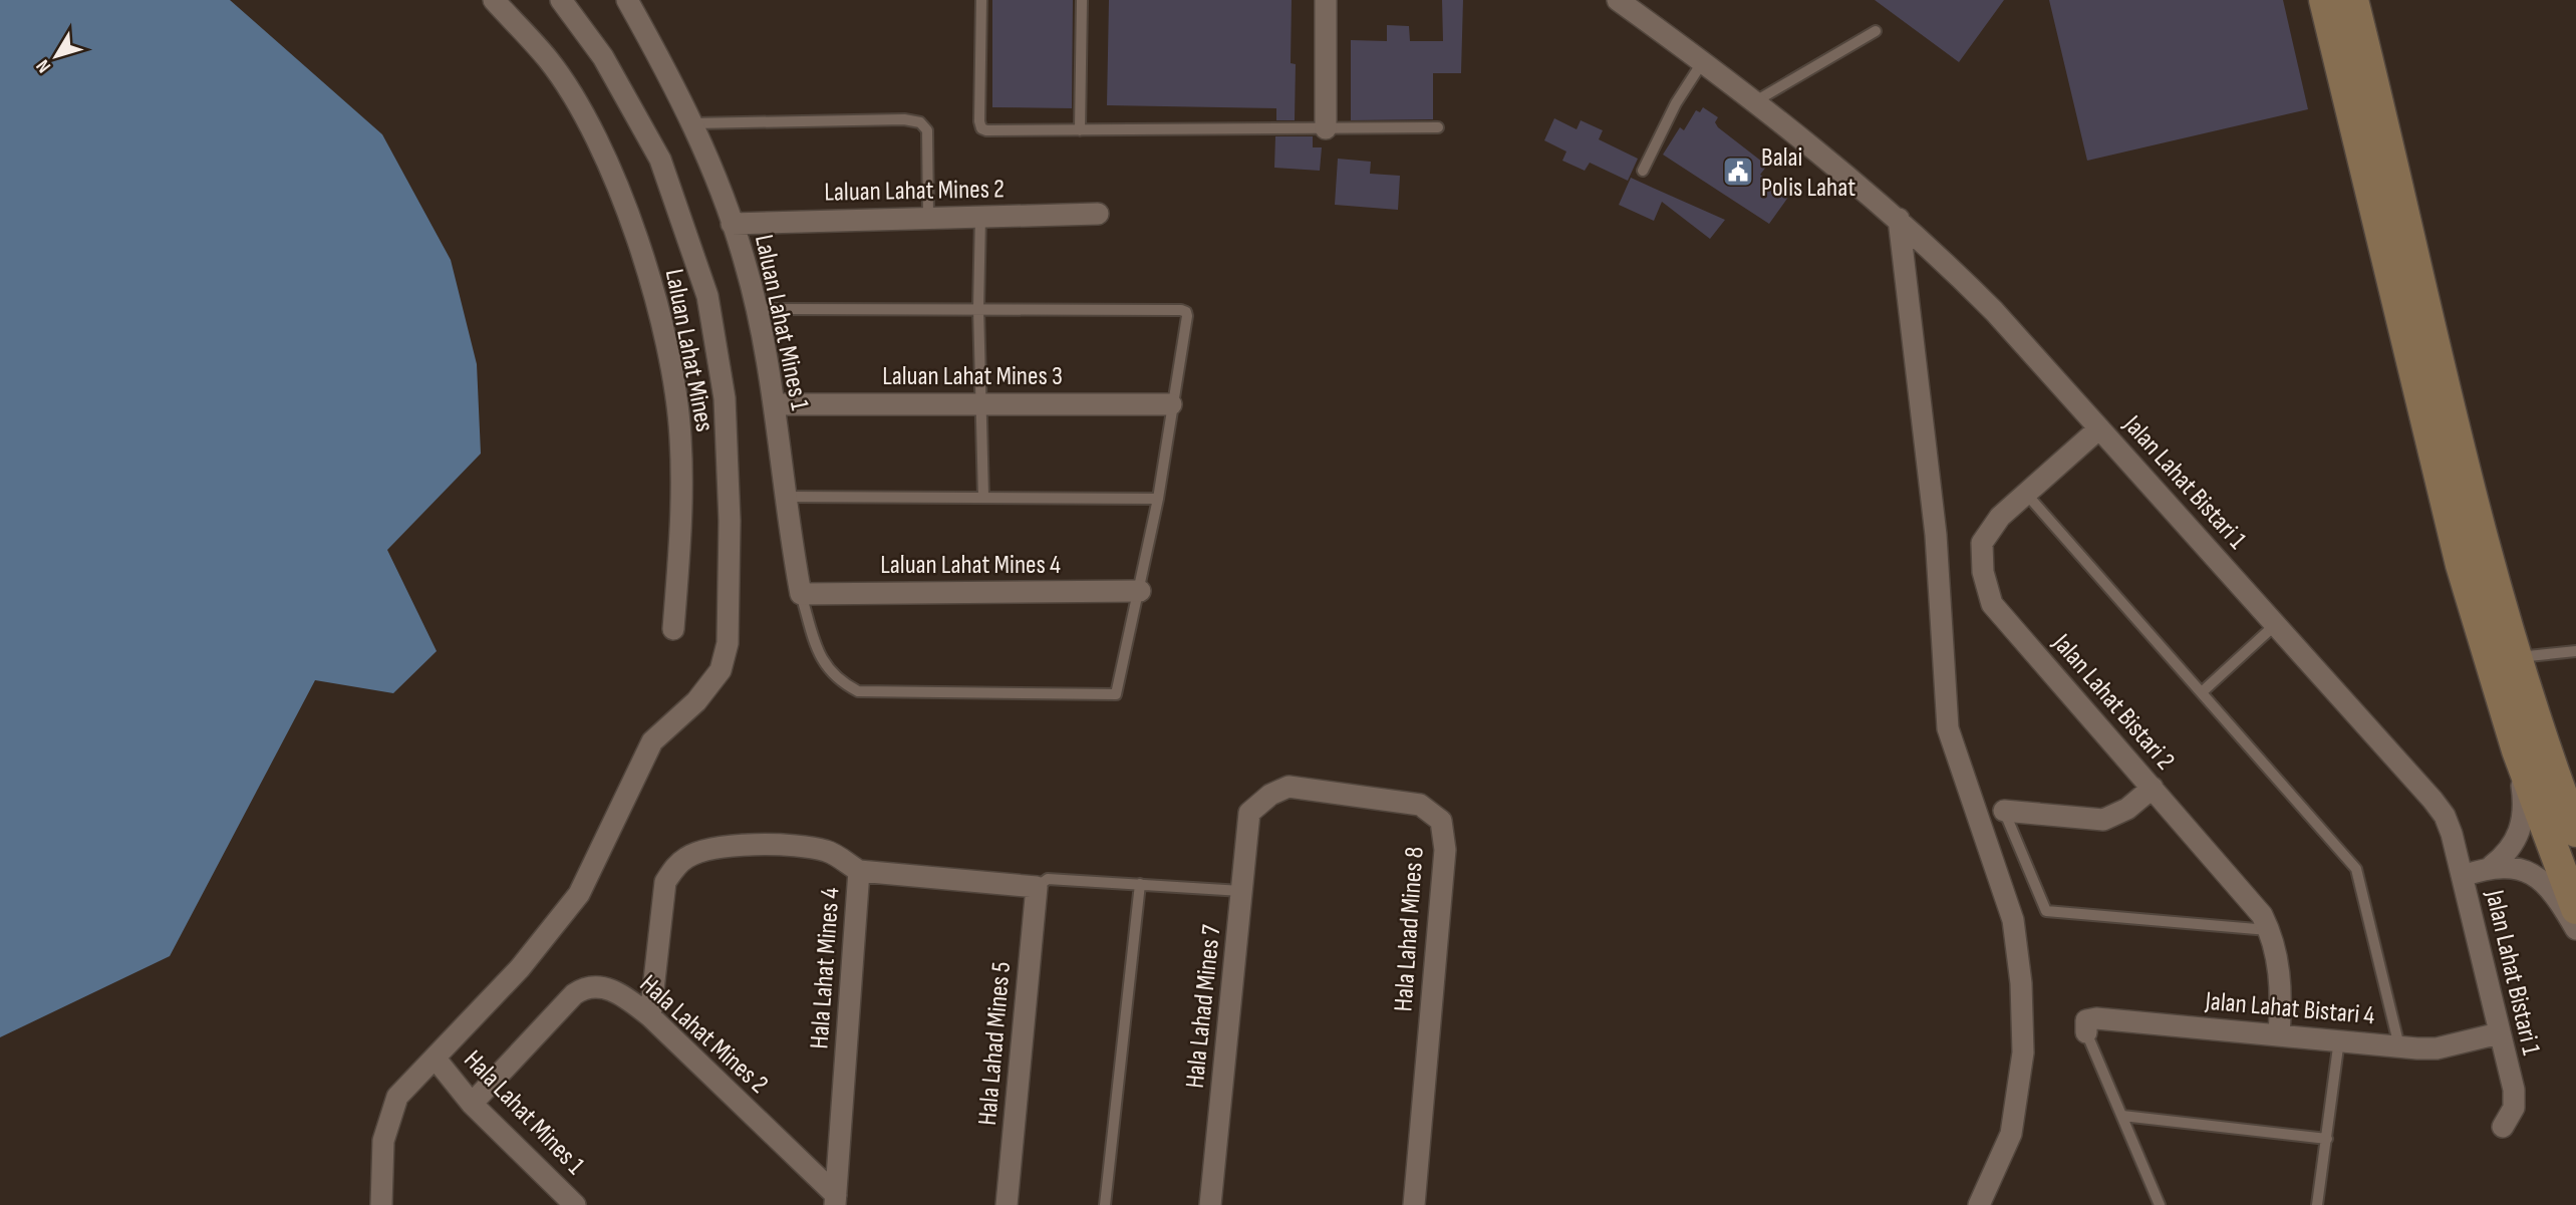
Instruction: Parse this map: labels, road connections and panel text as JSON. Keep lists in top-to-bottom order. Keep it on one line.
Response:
{"streets":{"street":["Laluan Lahat Mines 2","Laluan Lahat Mines 1","Laluan Lahat Mines","Laluan Lahat Mines 3","Jalan Lahat Bistari 1","Laluan Lahat Mines 4","Jalan Lahat Bistari 2","Hala Lahad Mines 8","Hala Lahat Mines 4","Hala Lahad Mines 7","Jalan Lahat Bistari 4","Hala Lahat Mines 2","Hala Lahad Mines 5","Hala Lahat Mines 1"]},"crossings":[["Laluan Lahat Mines 2","Laluan Lahat Mines 1"],["Laluan Lahat Mines 1","Laluan Lahat Mines 3"],["Laluan Lahat Mines 1","Laluan Lahat Mines 4"],["Jalan Lahat Bistari 1","Jalan Lahat Bistari 2"],["Jalan Lahat Bistari 1","Jalan Lahat Bistari 4"],["Jalan Lahat Bistari 2","Jalan Lahat Bistari 4"],["Hala Lahad Mines 8","Hala Lahad Mines 7"],["Hala Lahat Mines 4","Hala Lahat Mines 2"],["Hala Lahat Mines 4","Hala Lahad Mines 5"],["Hala Lahat Mines 2","Hala Lahat Mines 1"]],"places":{"public building":["Balai Polis Lahat"]},"north":"bottom left"}
